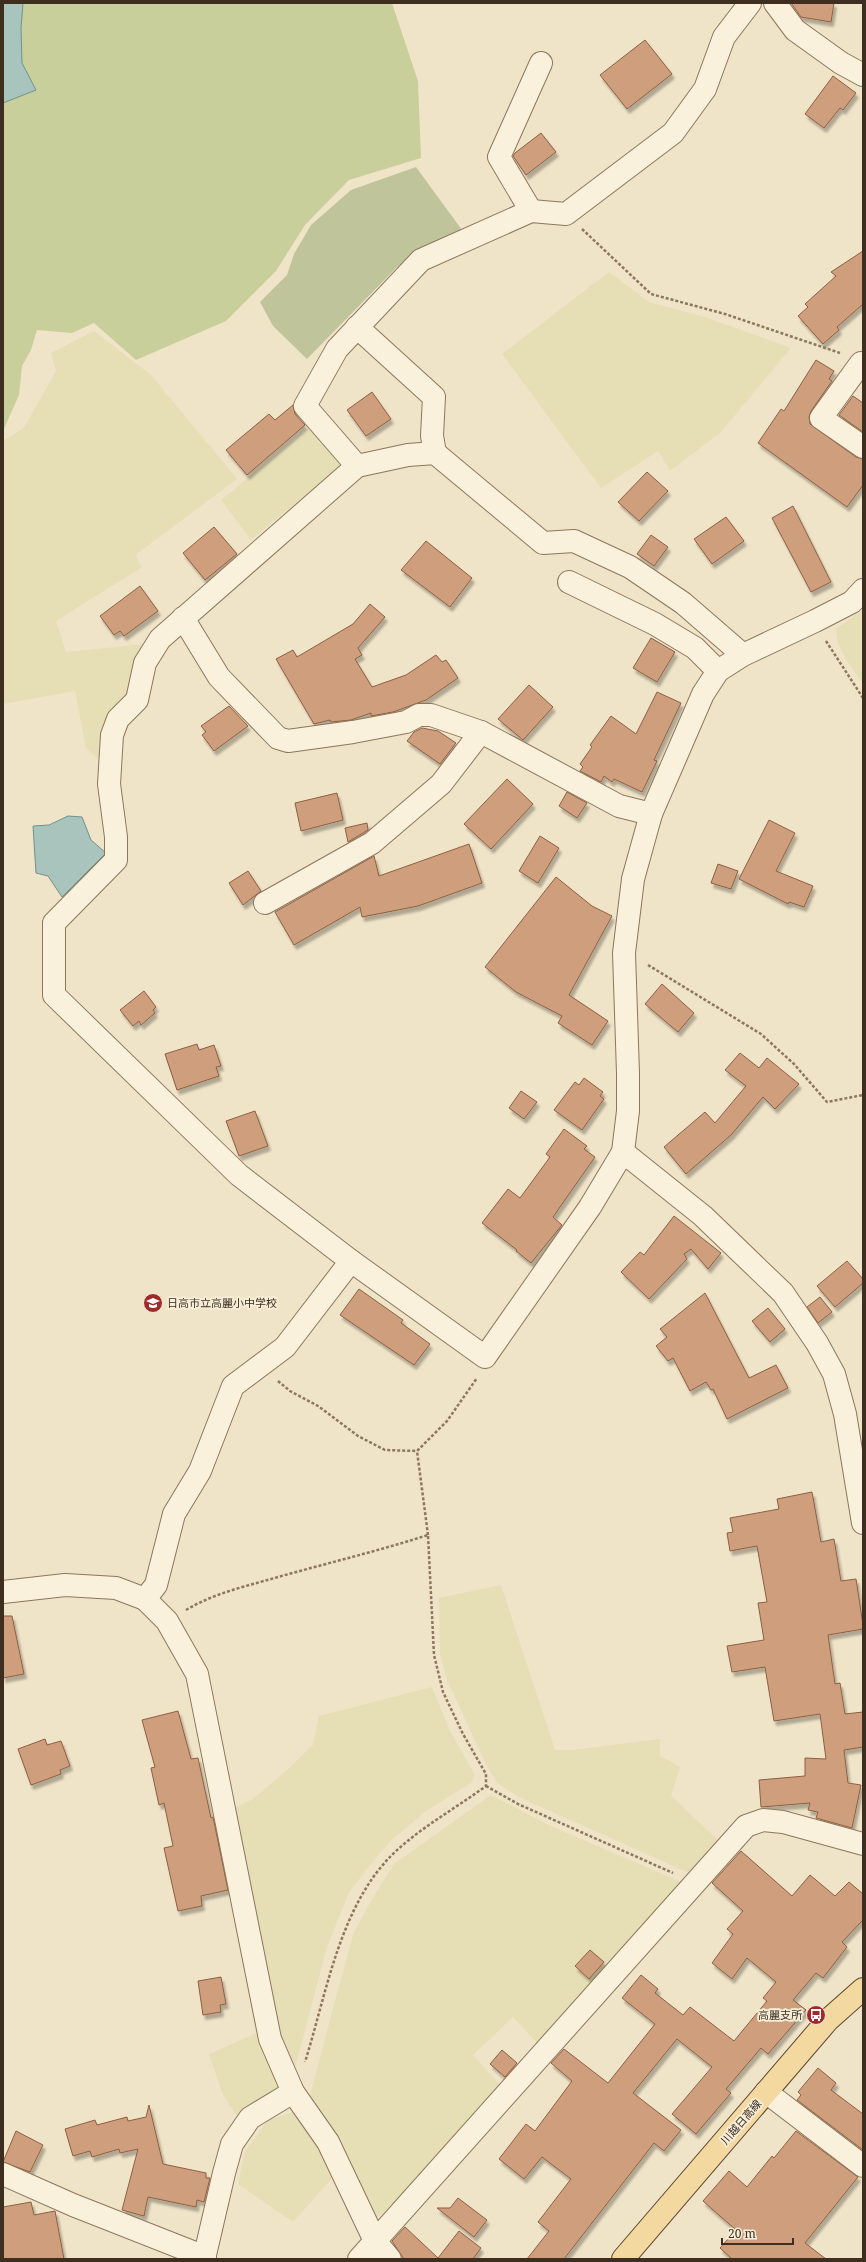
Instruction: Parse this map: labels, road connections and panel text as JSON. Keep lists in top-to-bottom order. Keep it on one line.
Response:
{"streets":{"main road":["川越日高線"]},"places":{"school or university":["日高市立高麗小中学校"],"bus stop":["高麗支所"]},"scale_bar":"20 m"}
